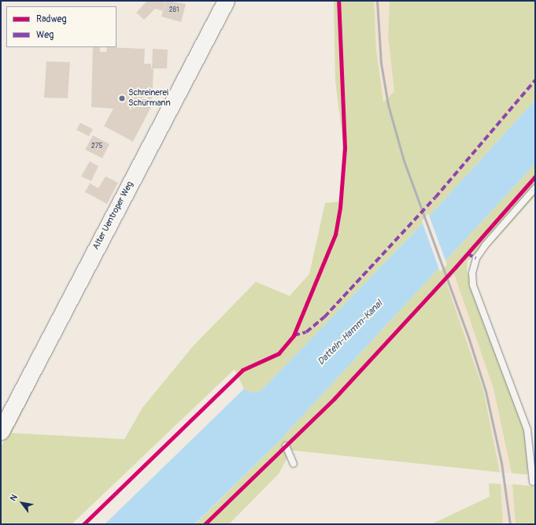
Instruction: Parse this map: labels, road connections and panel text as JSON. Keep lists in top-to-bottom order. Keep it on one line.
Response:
{"streets":{"street":["Alter Uentroper Weg"]},"water":["Datteln-Hamm-Kanal"],"places":["Schreinerei Schürmann"],"house_numbers":["281","275"],"legend":["Radweg","Weg"],"north":"top left"}
